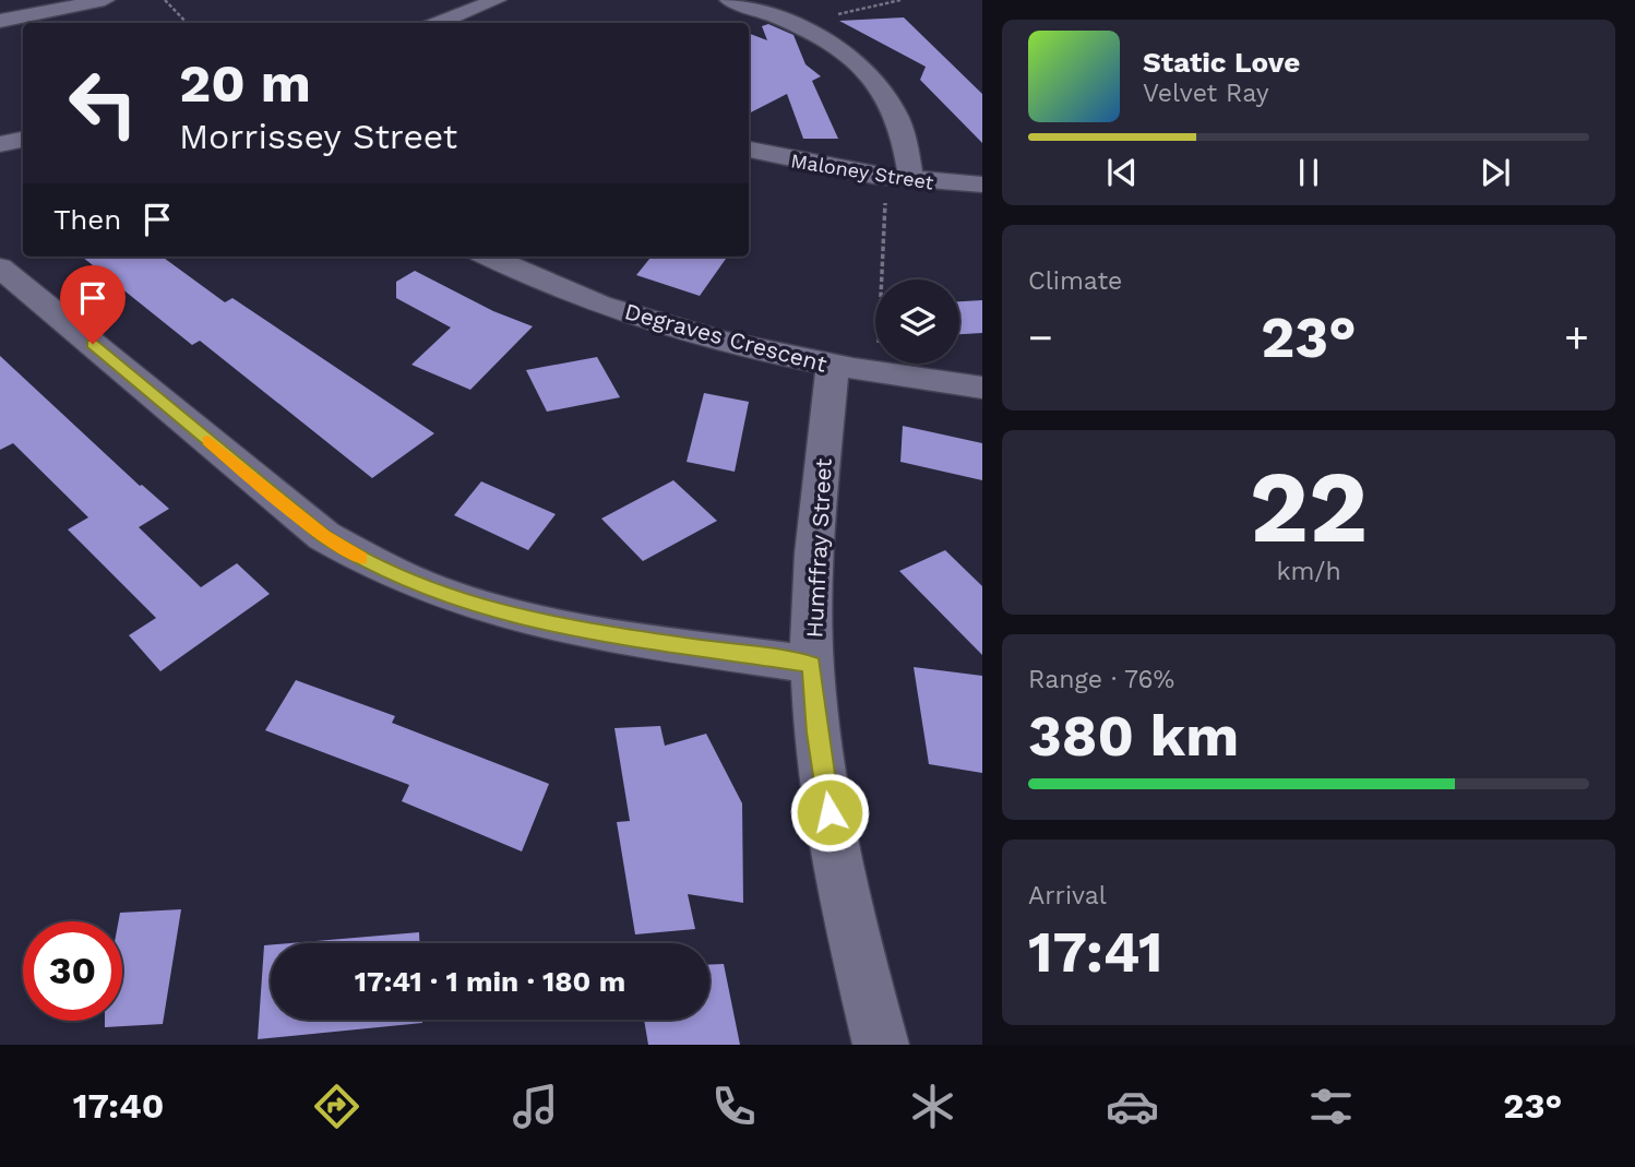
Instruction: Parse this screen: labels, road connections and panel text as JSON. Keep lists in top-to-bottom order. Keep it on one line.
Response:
{"streets":{"street":["Maloney Street","Degraves Crescent","Humffray Street"]},"crossings":[["Degraves Crescent","Humffray Street"]],"page":{"turn":["20 m","Morrissey Street"],"song":["Static Love","Velvet Ray"],"then":"Then","tile":["Climate",["22","km/h"],["Range · 76%","380 km"],["Arrival","17:41"]],"heat":["−","23°","+"],"limit":"30","trip":"17:41 · 1 min · 180 m","tabs":["17:40","23°"]}}
